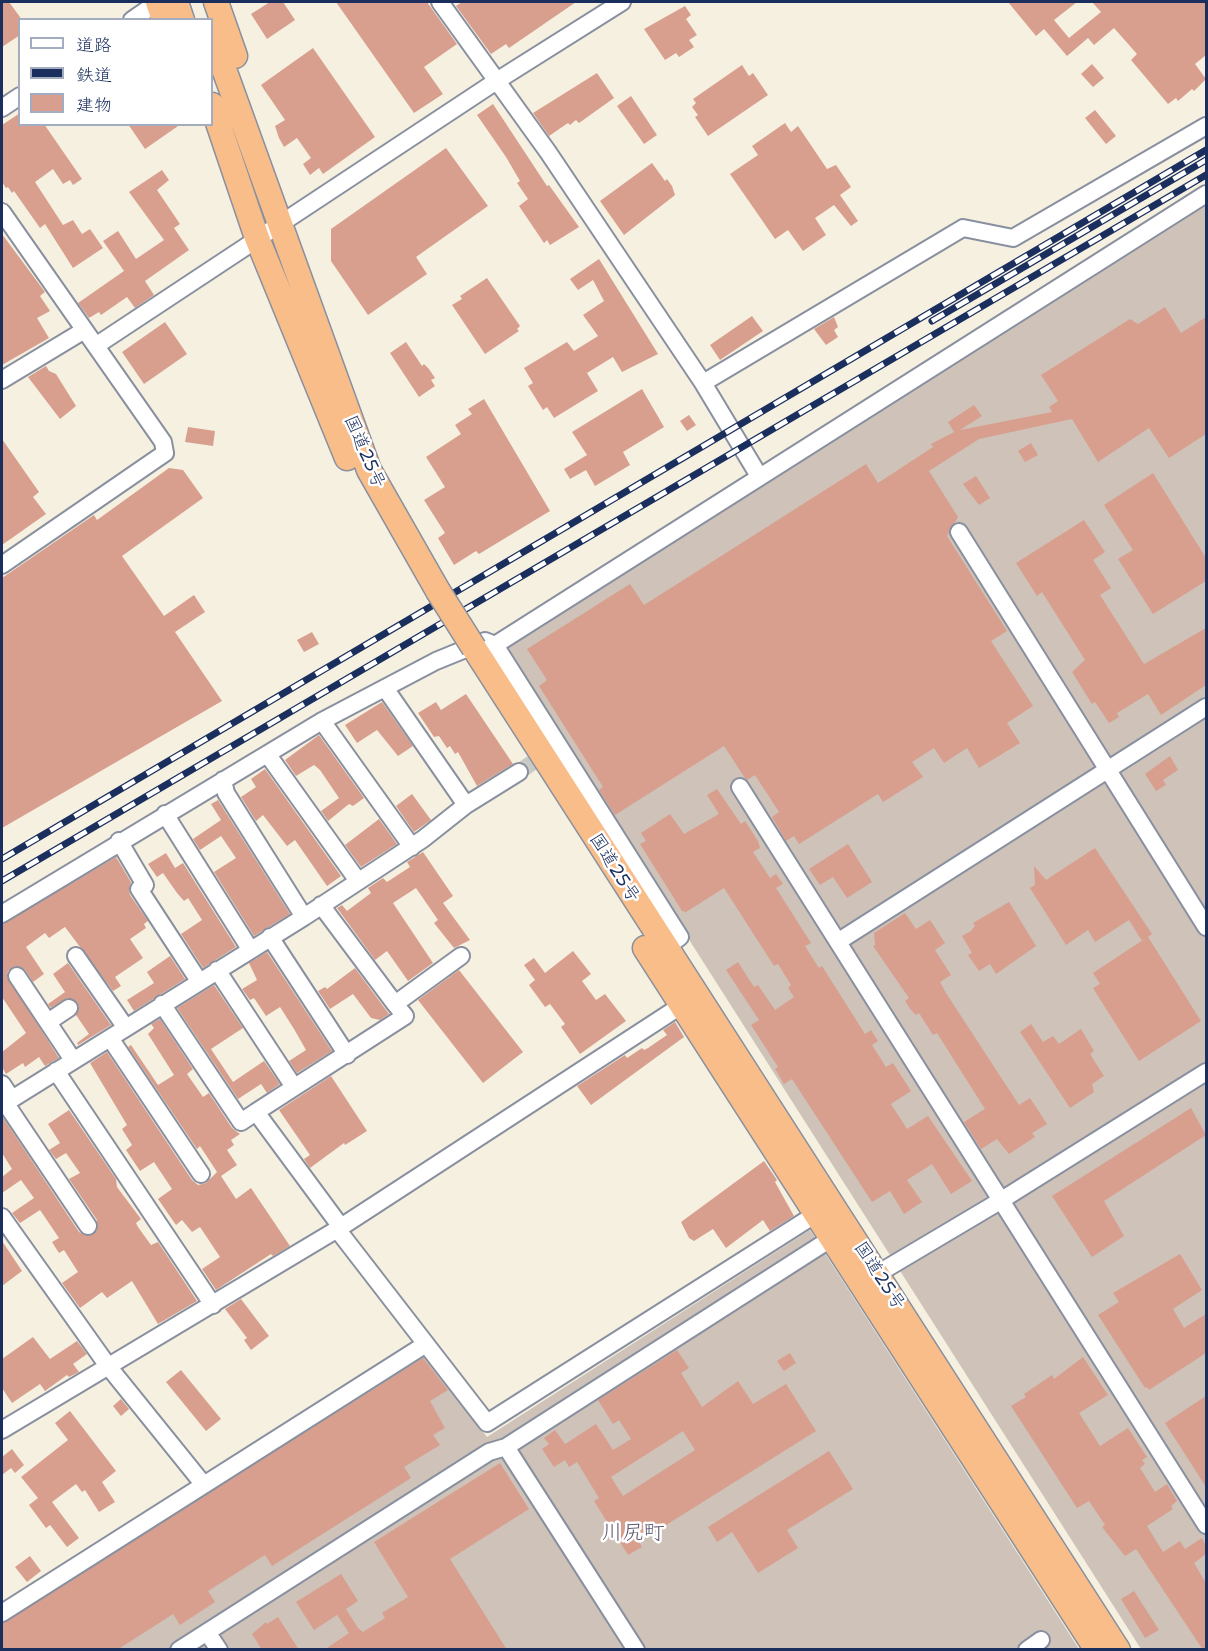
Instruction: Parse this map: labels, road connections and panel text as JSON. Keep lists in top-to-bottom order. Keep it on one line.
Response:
{"streets":{"highway":["国道25号"]},"districts":["川尻町"],"legend":["道路","鉄道","建物"]}
